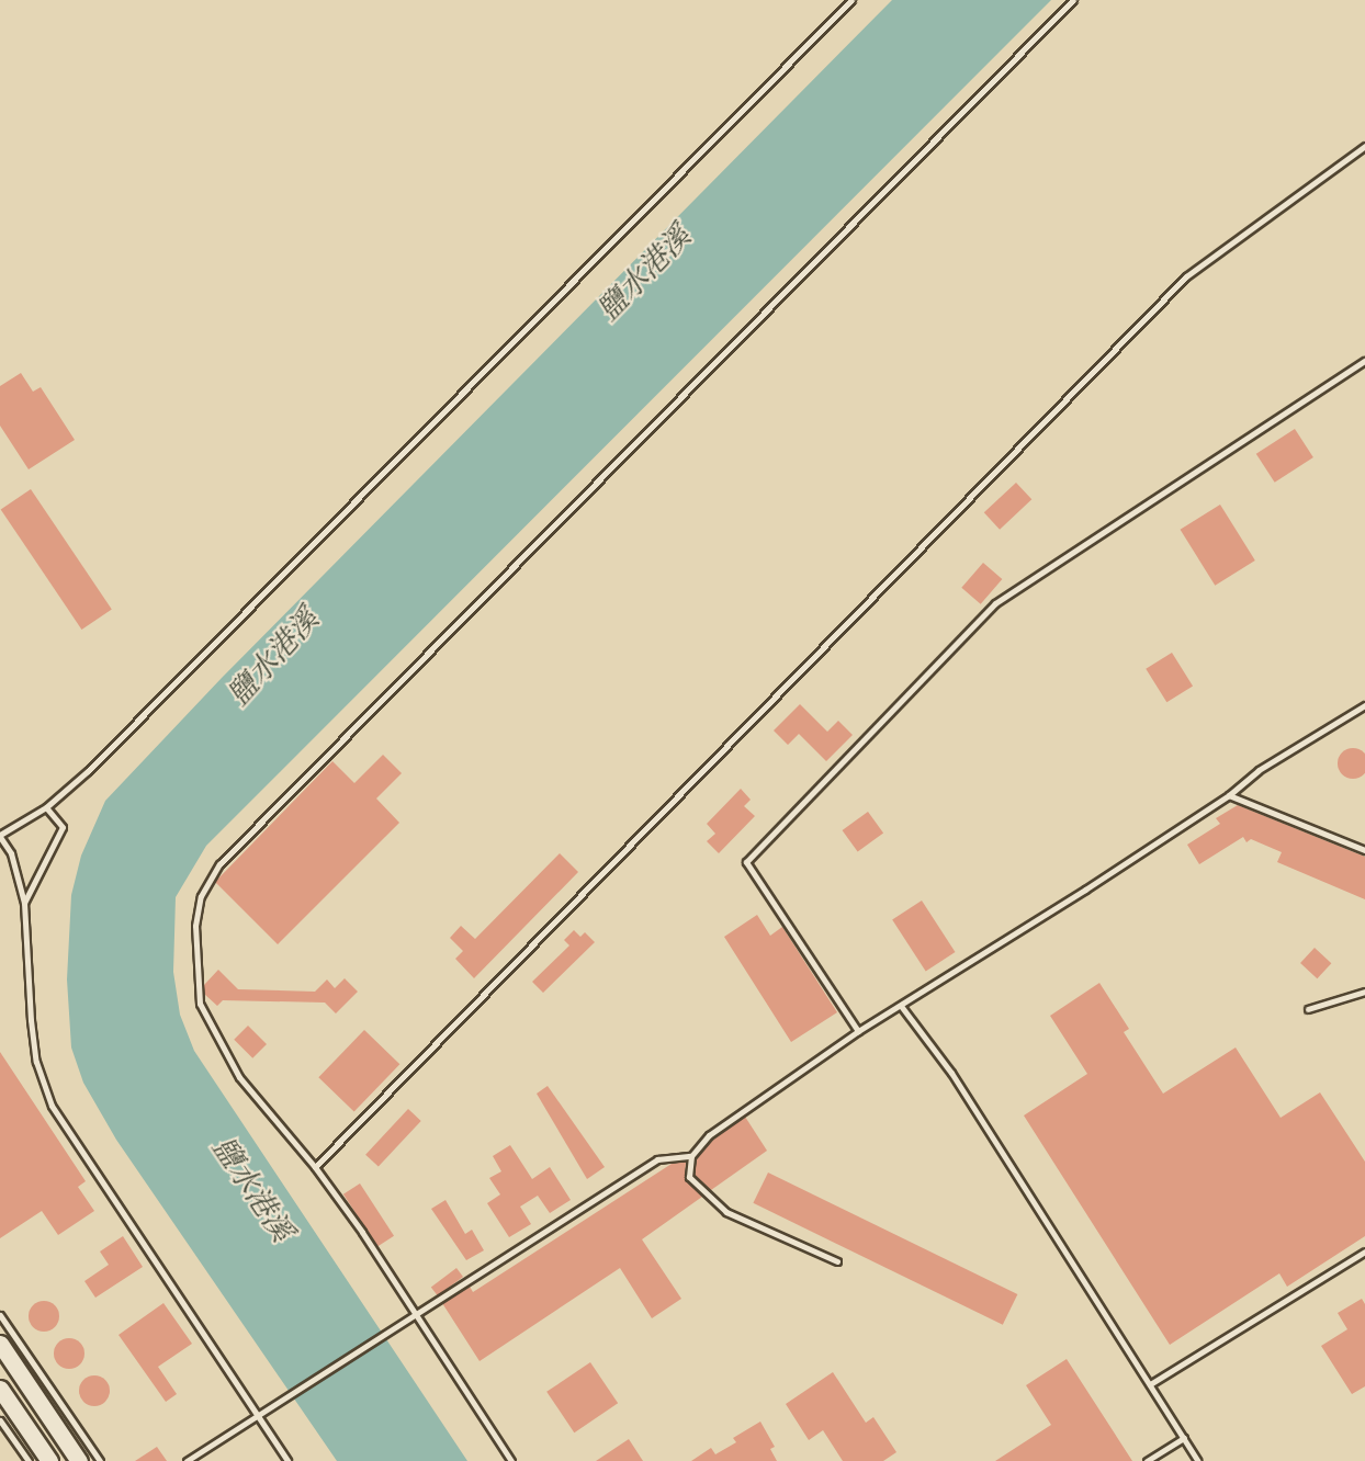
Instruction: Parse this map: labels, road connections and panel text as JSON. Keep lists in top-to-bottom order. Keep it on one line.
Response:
{"water":["鹽水港溪"]}
